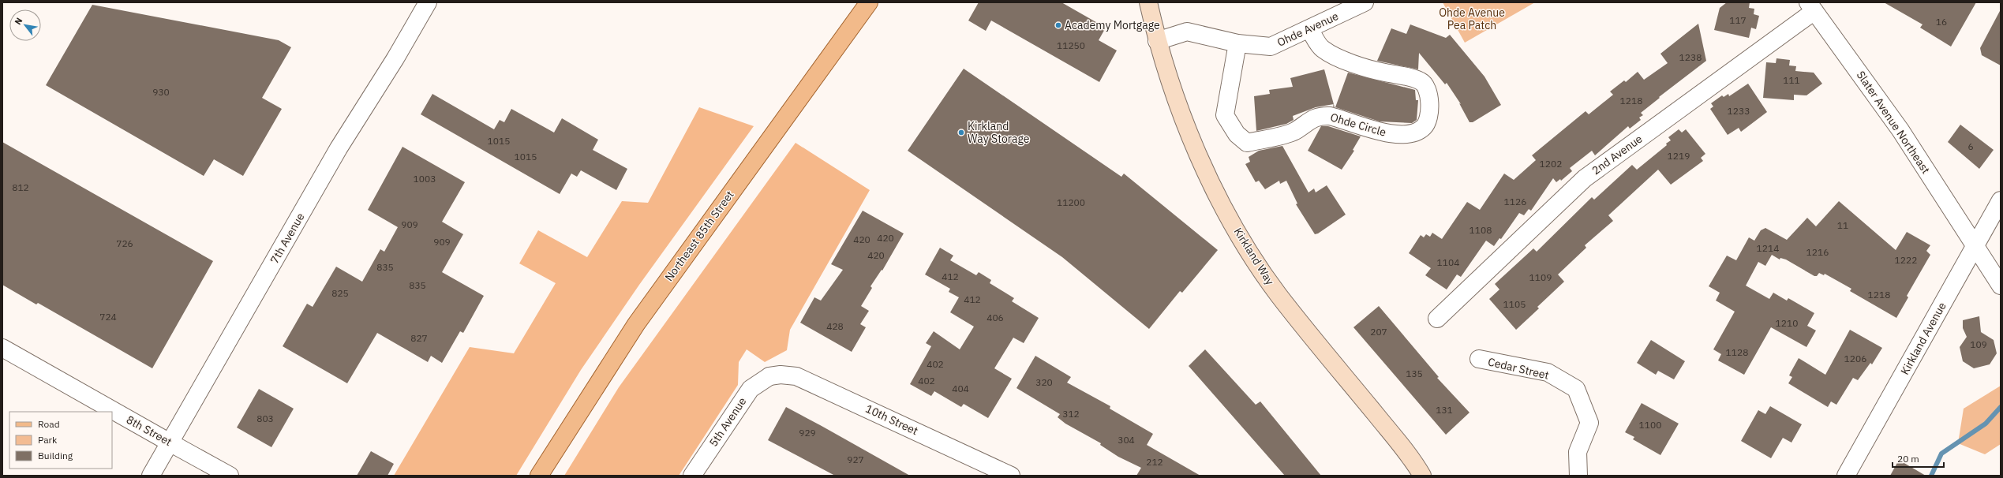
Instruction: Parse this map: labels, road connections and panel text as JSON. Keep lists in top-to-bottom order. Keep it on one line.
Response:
{"streets":{"main road":["Northeast 85th Street","Kirkland Way"],"street":["Ohde Avenue","Slater Avenue Northeast","Ohde Circle","2nd Avenue","7th Avenue","Kirkland Avenue","Cedar Street","10th Street","5th Avenue","8th Street"]},"crossings":[["Ohde Avenue","Ohde Circle"],["Ohde Avenue","Kirkland Way"],["Slater Avenue Northeast","2nd Avenue"],["Slater Avenue Northeast","Kirkland Avenue"],["7th Avenue","8th Street"],["10th Street","5th Avenue"]],"parks":["Ohde Avenue Pea Patch"],"places":["Academy Mortgage","Kirkland Way Storage"],"house_numbers":["117","16","11250","1238","111","930","1218","1233","1015","6","1219","1015","1202","1003","812","1126","11200","909","11","1108","420","420","909","726","1214","1216","420","1222","1104","835","412","1109","835","825","1218","412","1105","724","406","1210","428","207","827","109","1128","1206","402","135","402","320","404","131","312","803","1100","929","304","927","212"],"legend":["Road","Park","Building"],"scale_bar":"20 m","north":"top left"}
